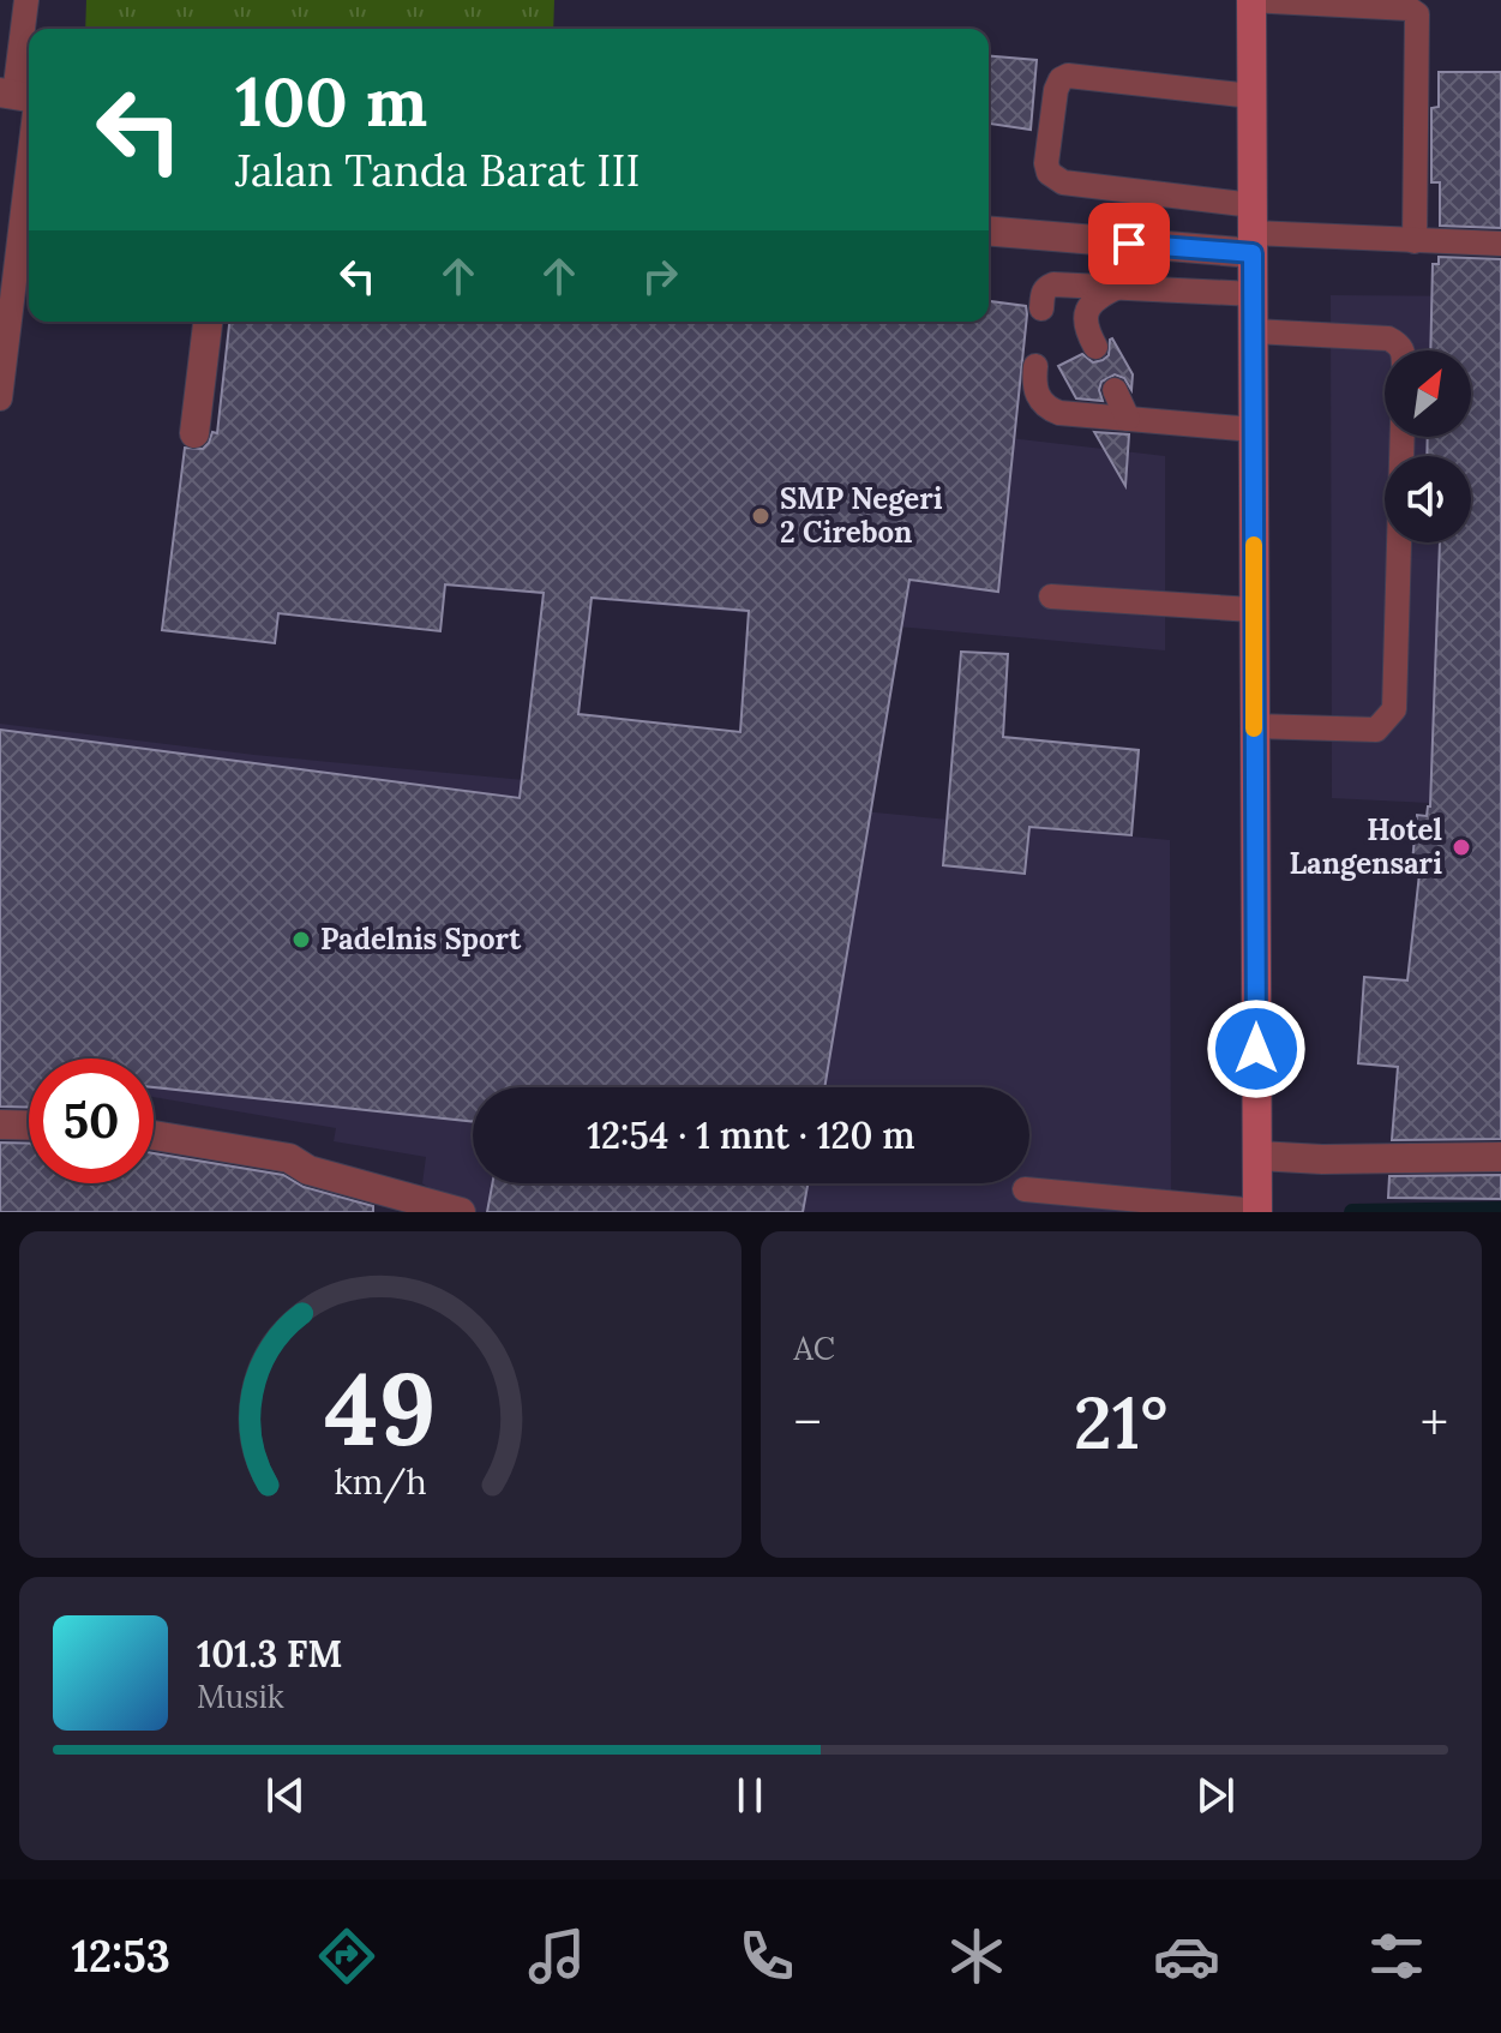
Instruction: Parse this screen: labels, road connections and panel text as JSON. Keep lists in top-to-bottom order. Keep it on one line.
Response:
{"places":["SMP Negeri 2 Cirebon","Hotel Langensari","Padelnis Sport"],"north":"top right","page":{"turn":["100 m","Jalan Tanda Barat III"],"limit":"50","trip":"12:54 · 1 mnt · 120 m","tile":"AC","heat":["−","21°","+"],"song":["101.3 FM","Musik"],"tabs":"12:53","gauge":["49","km/h"]}}
